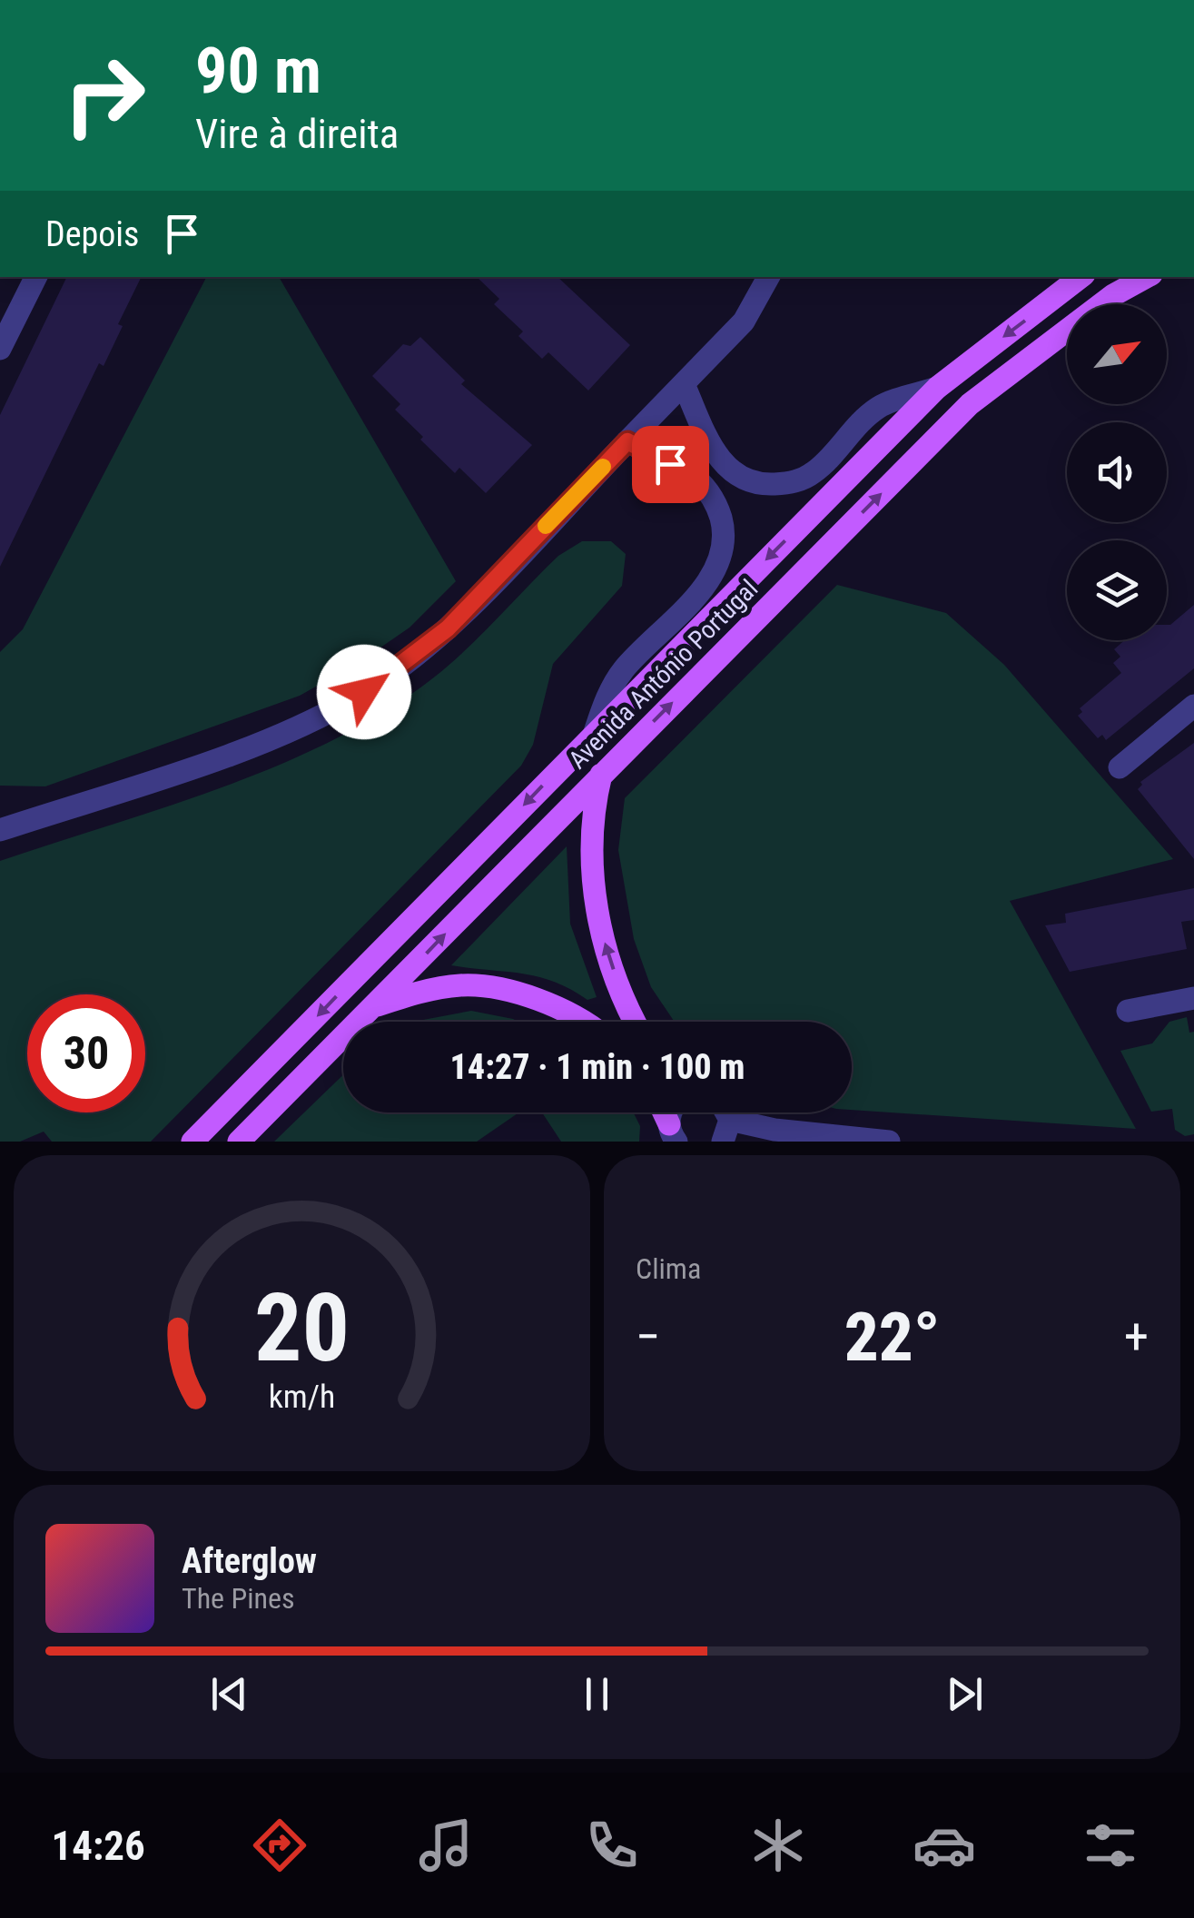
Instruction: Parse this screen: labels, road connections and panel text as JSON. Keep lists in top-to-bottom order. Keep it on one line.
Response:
{"streets":{"main road":["Avenida António Portugal"]},"north":"top right","page":{"turn":["90 m","Vire à direita"],"then":"Depois","limit":"30","trip":"14:27 · 1 min · 100 m","tile":"Clima","heat":["−","22°","+"],"song":["Afterglow","The Pines"],"tabs":"14:26","gauge":["20","km/h"]}}
